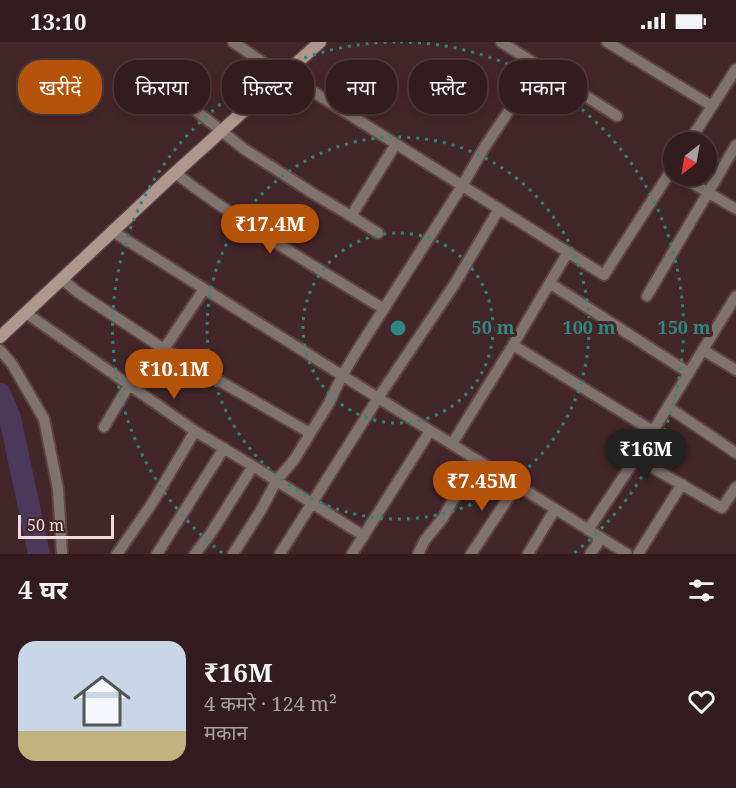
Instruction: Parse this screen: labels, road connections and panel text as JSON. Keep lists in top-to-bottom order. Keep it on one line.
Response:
{"scale_bar":"50 m","north":"bottom left","page":{"status":"13:10","chip":["खरीदें","किराया","फ़िल्टर","नया","फ़्लैट","मकान"],"price":["₹17.4M","₹10.1M","₹16M","₹7.45M"],"scale":"50 m","heading":"4 घर","list":[{"name":"₹16M","note":"4 कमरे · 124 m² · मकान"}]},"rings":["50 m","100 m","150 m"]}
